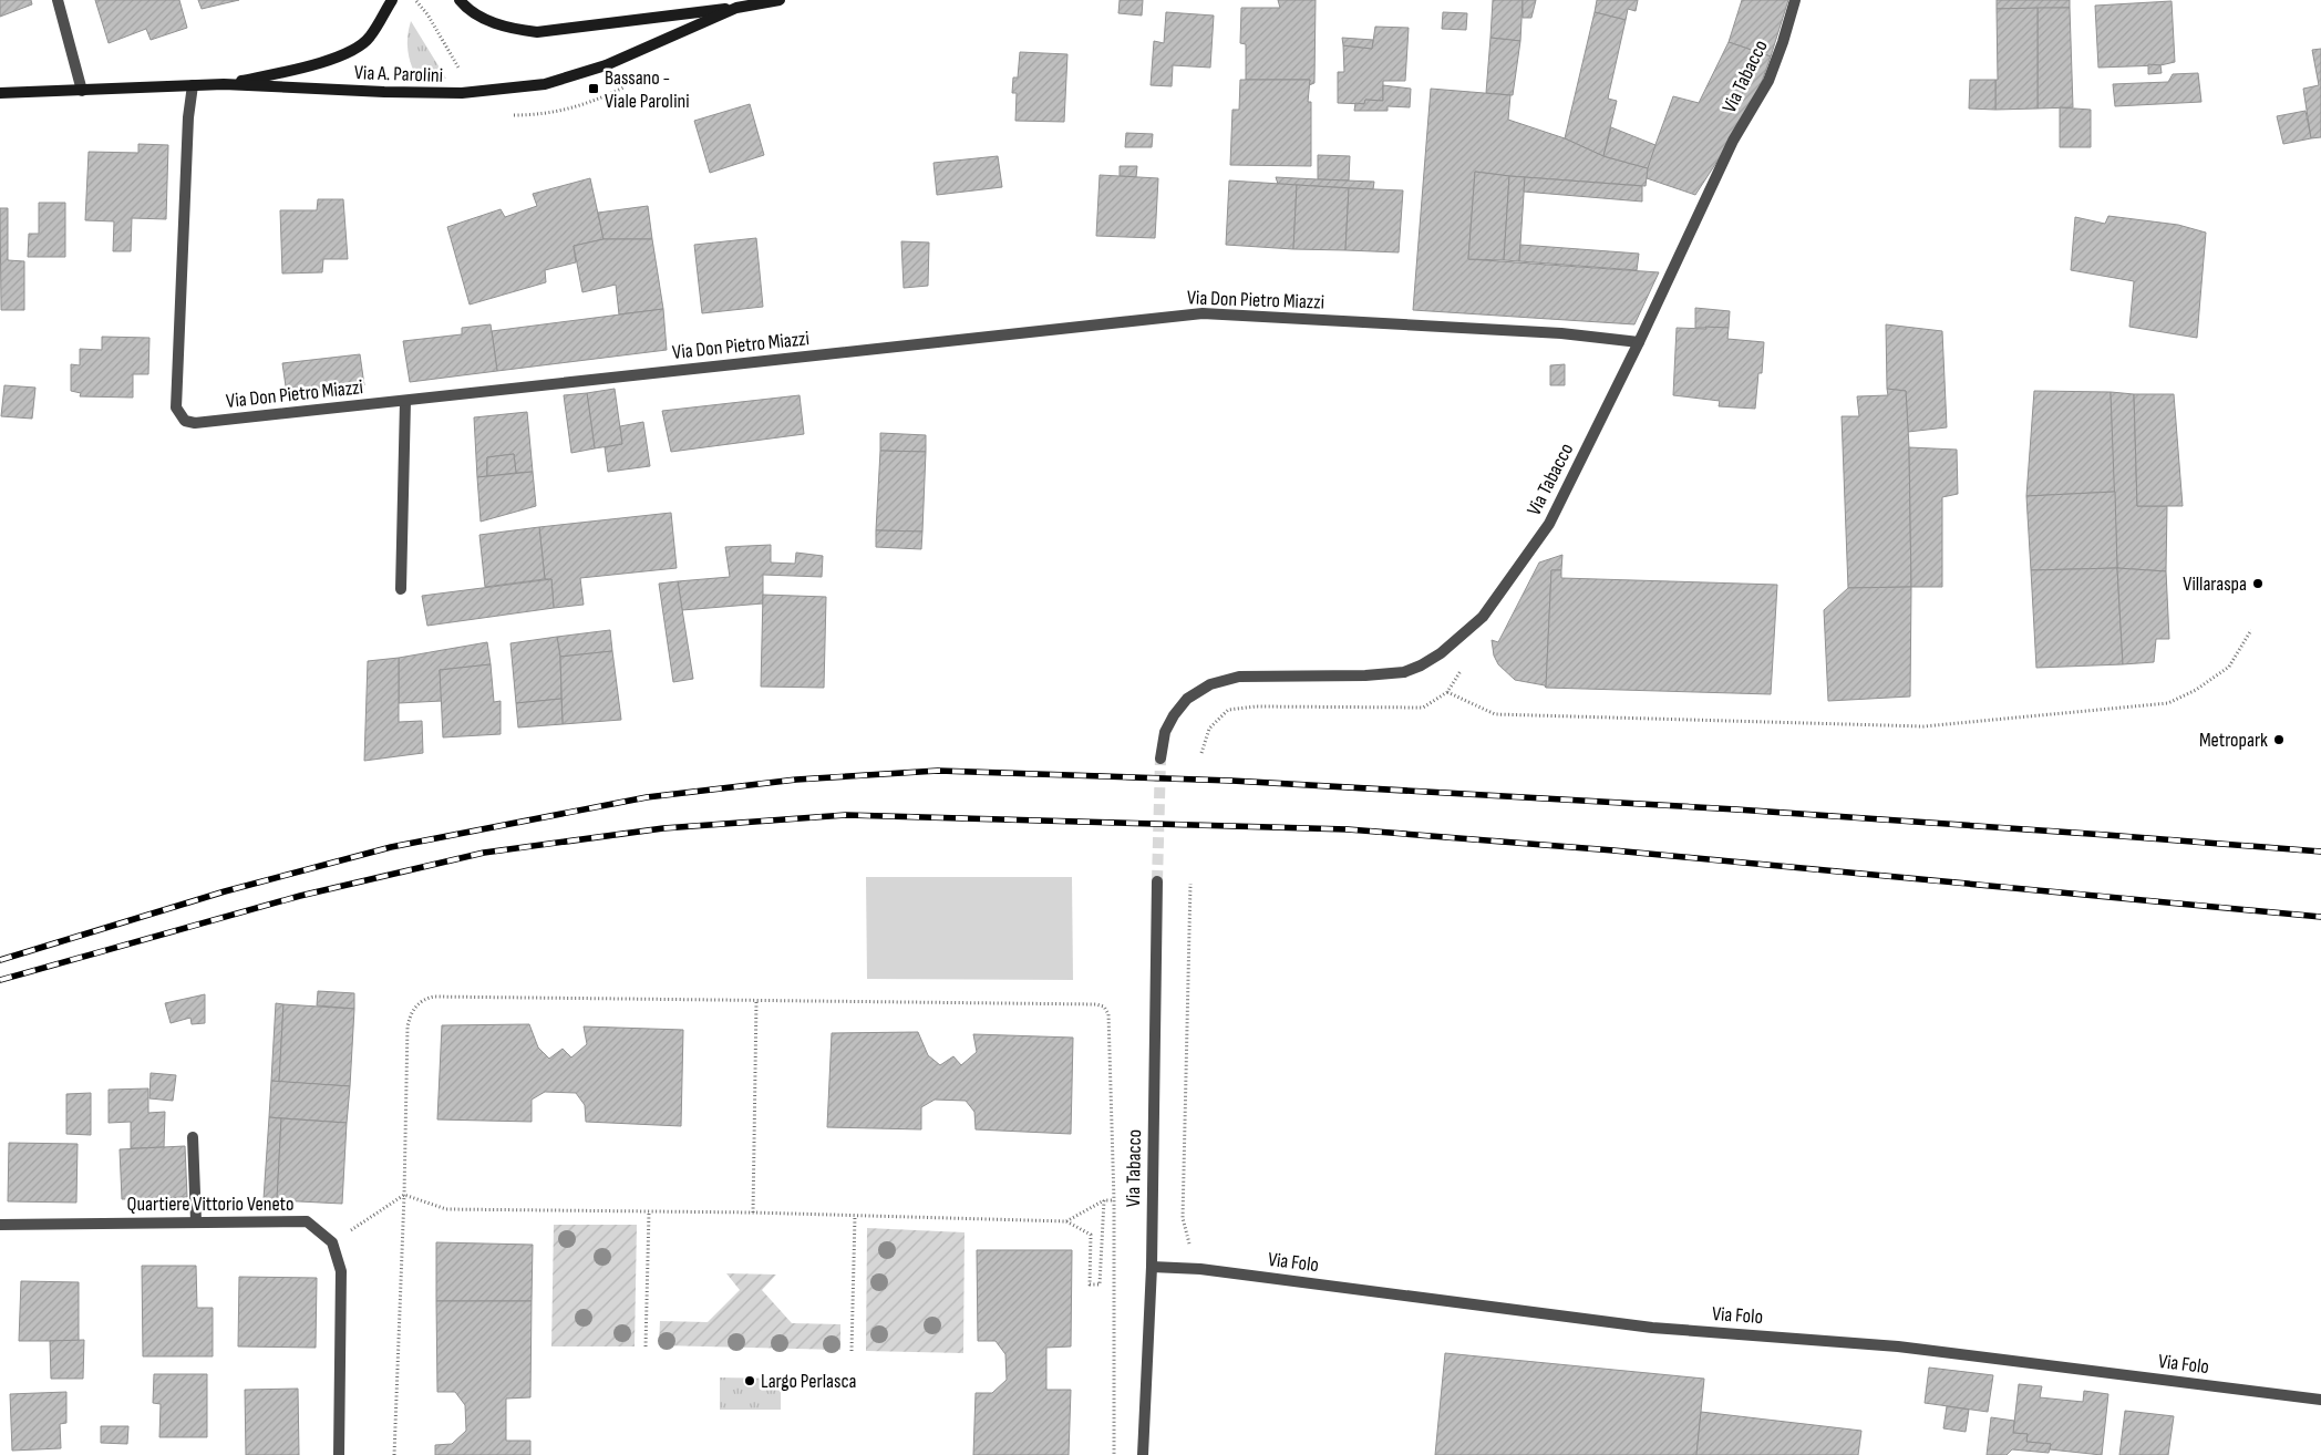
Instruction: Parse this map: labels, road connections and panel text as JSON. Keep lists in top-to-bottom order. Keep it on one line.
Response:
{"streets":{"main road":["Via A. Parolini"],"street":["Via Tabacco","Via Don Pietro Miazzi","Quartiere Vittorio Veneto","Via Folo"]},"crossings":[["Via A. Parolini","Via Don Pietro Miazzi"],["Via Tabacco","Via Don Pietro Miazzi"],["Via Tabacco","Via Folo"]],"places":{"transit":["Bassano - Viale Parolini"],"other":["Villaraspa","Metropark","Largo Perlasca"]}}
